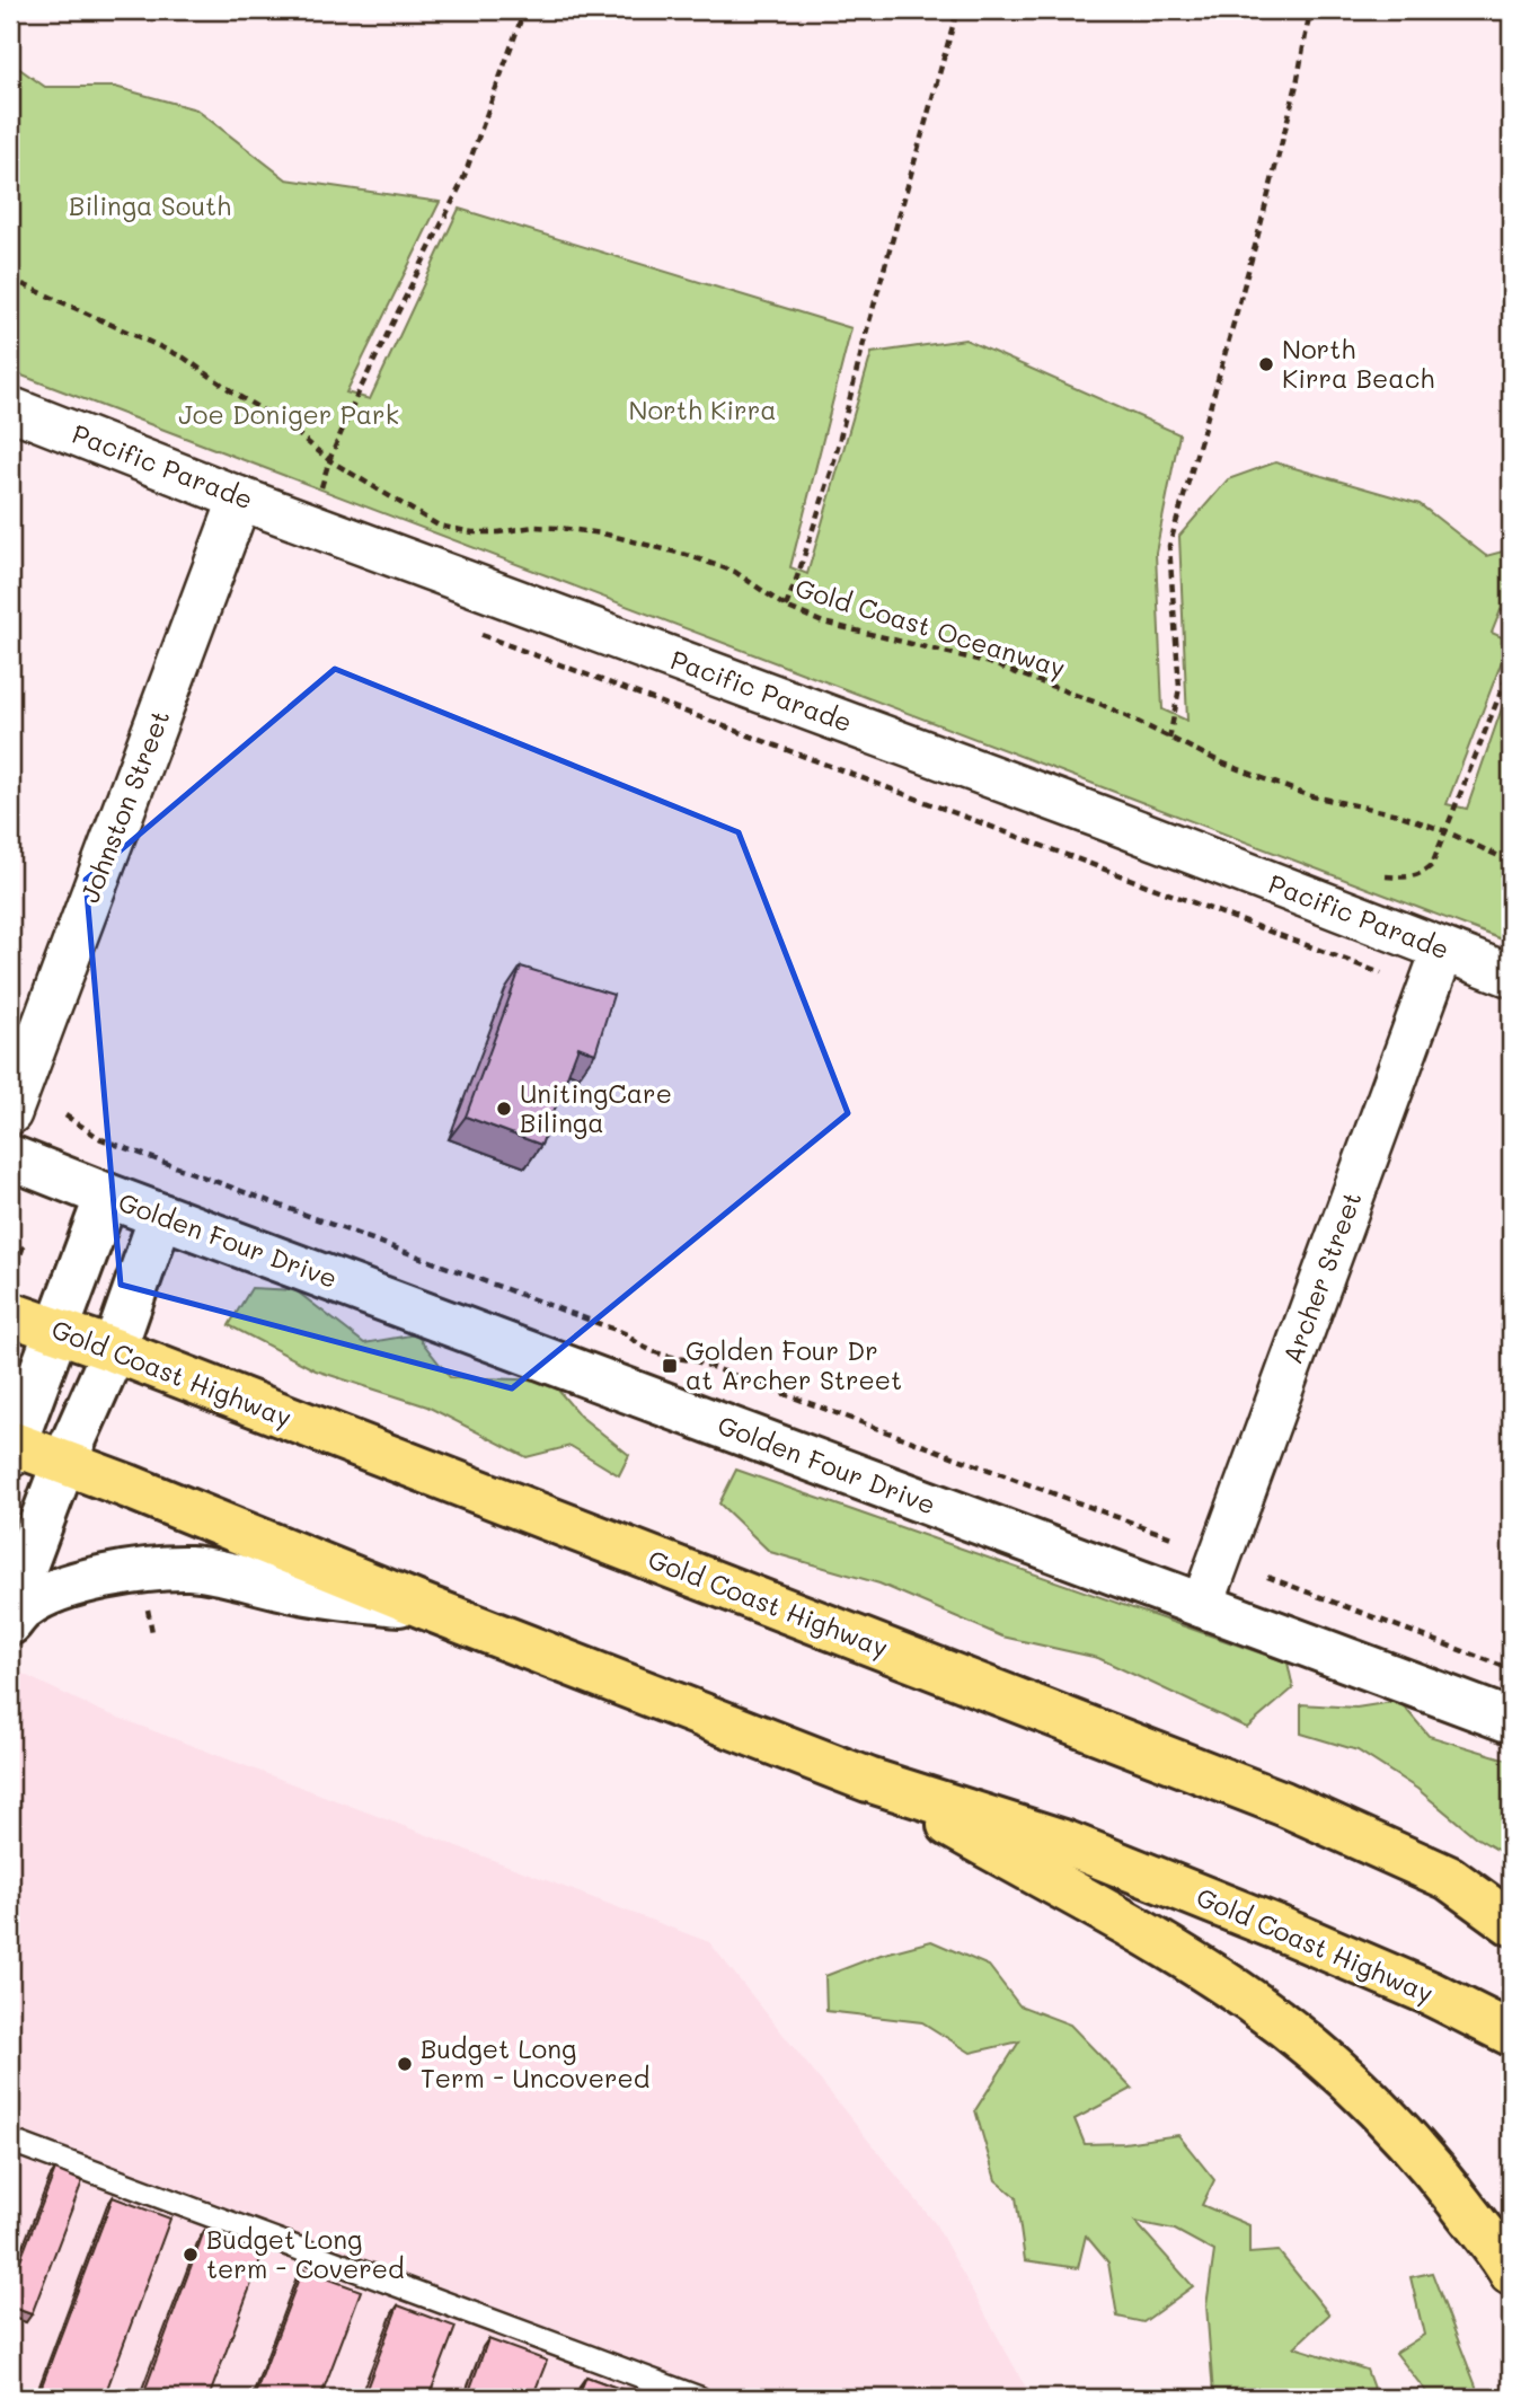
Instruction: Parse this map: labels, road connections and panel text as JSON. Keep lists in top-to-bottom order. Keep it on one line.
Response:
{"streets":{"highway":["Gold Coast Highway"],"street":["Pacific Parade","Johnston Street","Golden Four Drive","Archer Street"],"path":["Gold Coast Oceanway"]},"crossings":[["Pacific Parade","Johnston Street"],["Pacific Parade","Archer Street"],["Golden Four Drive","Archer Street"]],"parks":["Bilinga South","North Kirra","Joe Doniger Park"],"places":{"other":["North Kirra Beach","UnitingCare Bilinga","Budget Long Term - Uncovered","Budget Long term - Covered"],"transit":["Golden Four Dr at Archer Street"]}}
